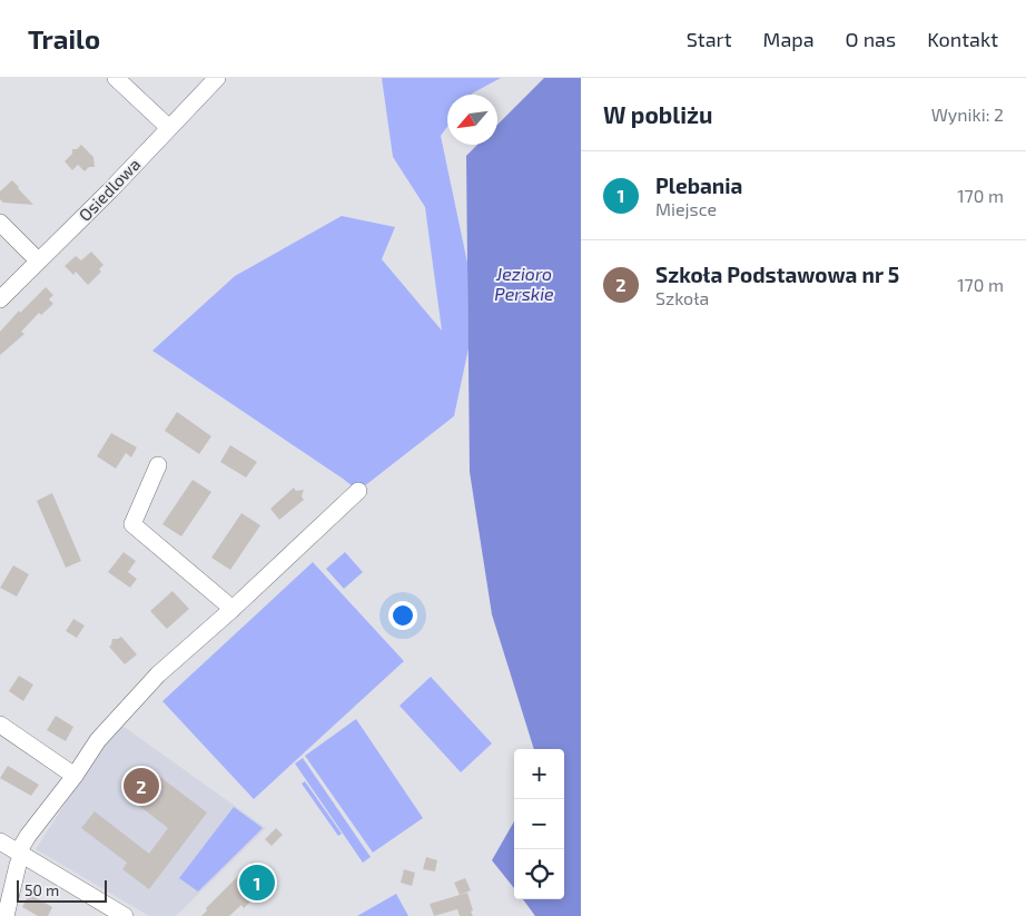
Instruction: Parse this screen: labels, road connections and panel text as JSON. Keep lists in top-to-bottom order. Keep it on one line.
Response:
{"streets":{"street":["Osiedlowa"]},"water":["Jezioro Perskie"],"scale_bar":"50 m","north":"bottom left","page":{"header":"Trailo","nav":["Start","Mapa","O nas","Kontakt"],"heading":["W pobliżu","Wyniki: 2"],"list":[{"mark":"1","name":"Plebania","note":"Miejsce","value":"170 m"},{"mark":"2","name":"Szkoła Podstawowa nr 5","note":"Szkoła","value":"170 m"}],"map_buttons":["+","−"],"pins":["2","1"],"scale":"50 m"}}
